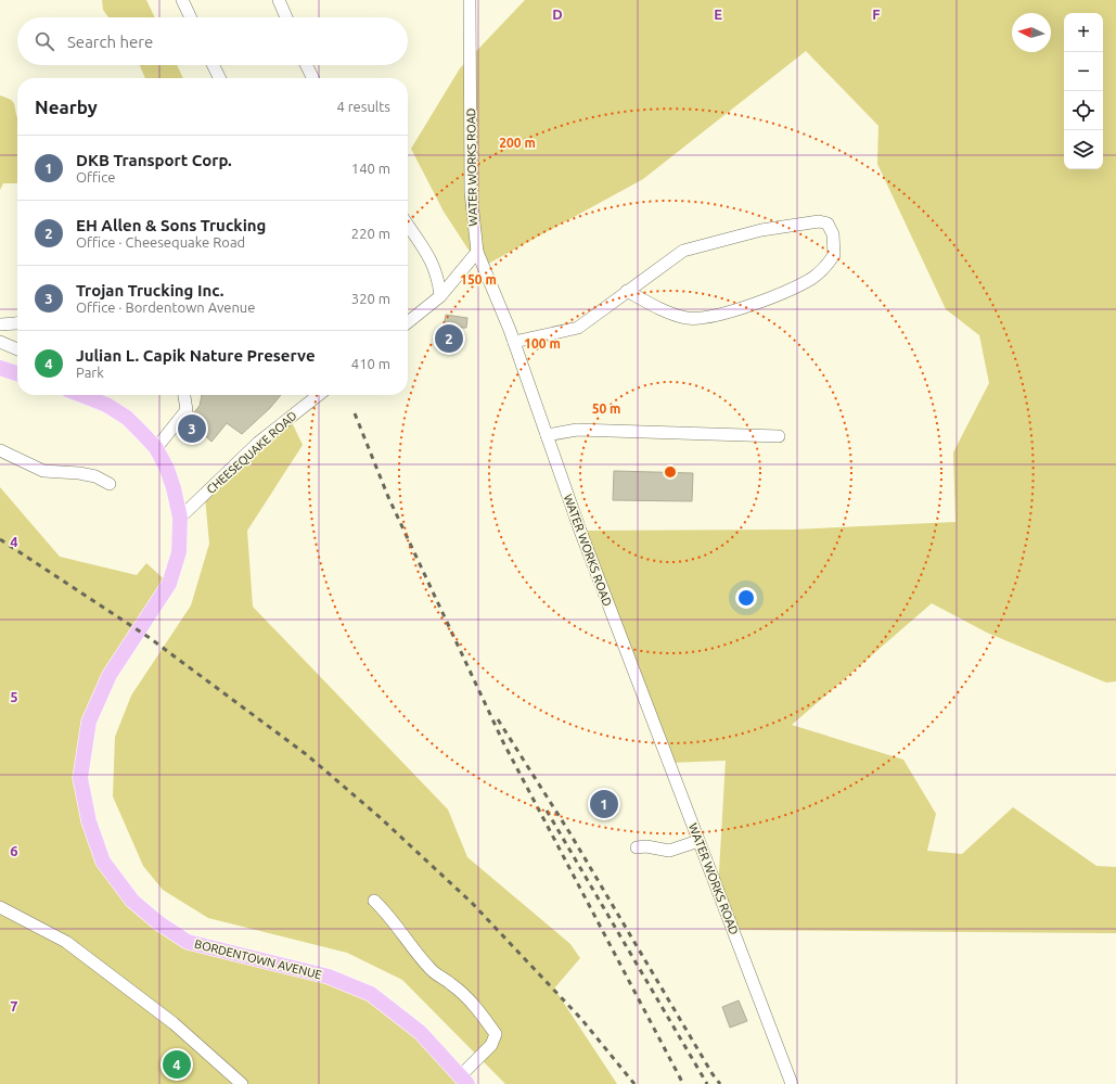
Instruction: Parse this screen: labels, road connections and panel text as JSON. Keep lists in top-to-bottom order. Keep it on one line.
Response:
{"streets":{"main road":["BORDENTOWN AVENUE"],"street":["WATER WORKS ROAD","CHEESEQUAKE ROAD"]},"crossings":[["CHEESEQUAKE ROAD","BORDENTOWN AVENUE"]],"north":"left","page":{"map_buttons":["+","−"],"search":"Search here","heading":["Nearby","4 results"],"list":[{"mark":"1","name":"DKB Transport Corp.","note":"Office","value":"140 m"},{"mark":"2","name":"EH Allen & Sons Trucking","note":"Office · Cheesequake Road","value":"220 m"},{"mark":"3","name":"Trojan Trucking Inc.","note":"Office · Bordentown Avenue","value":"320 m"},{"mark":"4","name":"Julian L. Capik Nature Preserve","note":"Park","value":"410 m"}],"pins":["2","3","1","4"]},"grid":{"columns":["D","E","F"],"rows":["4","5","6","7"]},"rings":["200 m","150 m","100 m","50 m"]}
